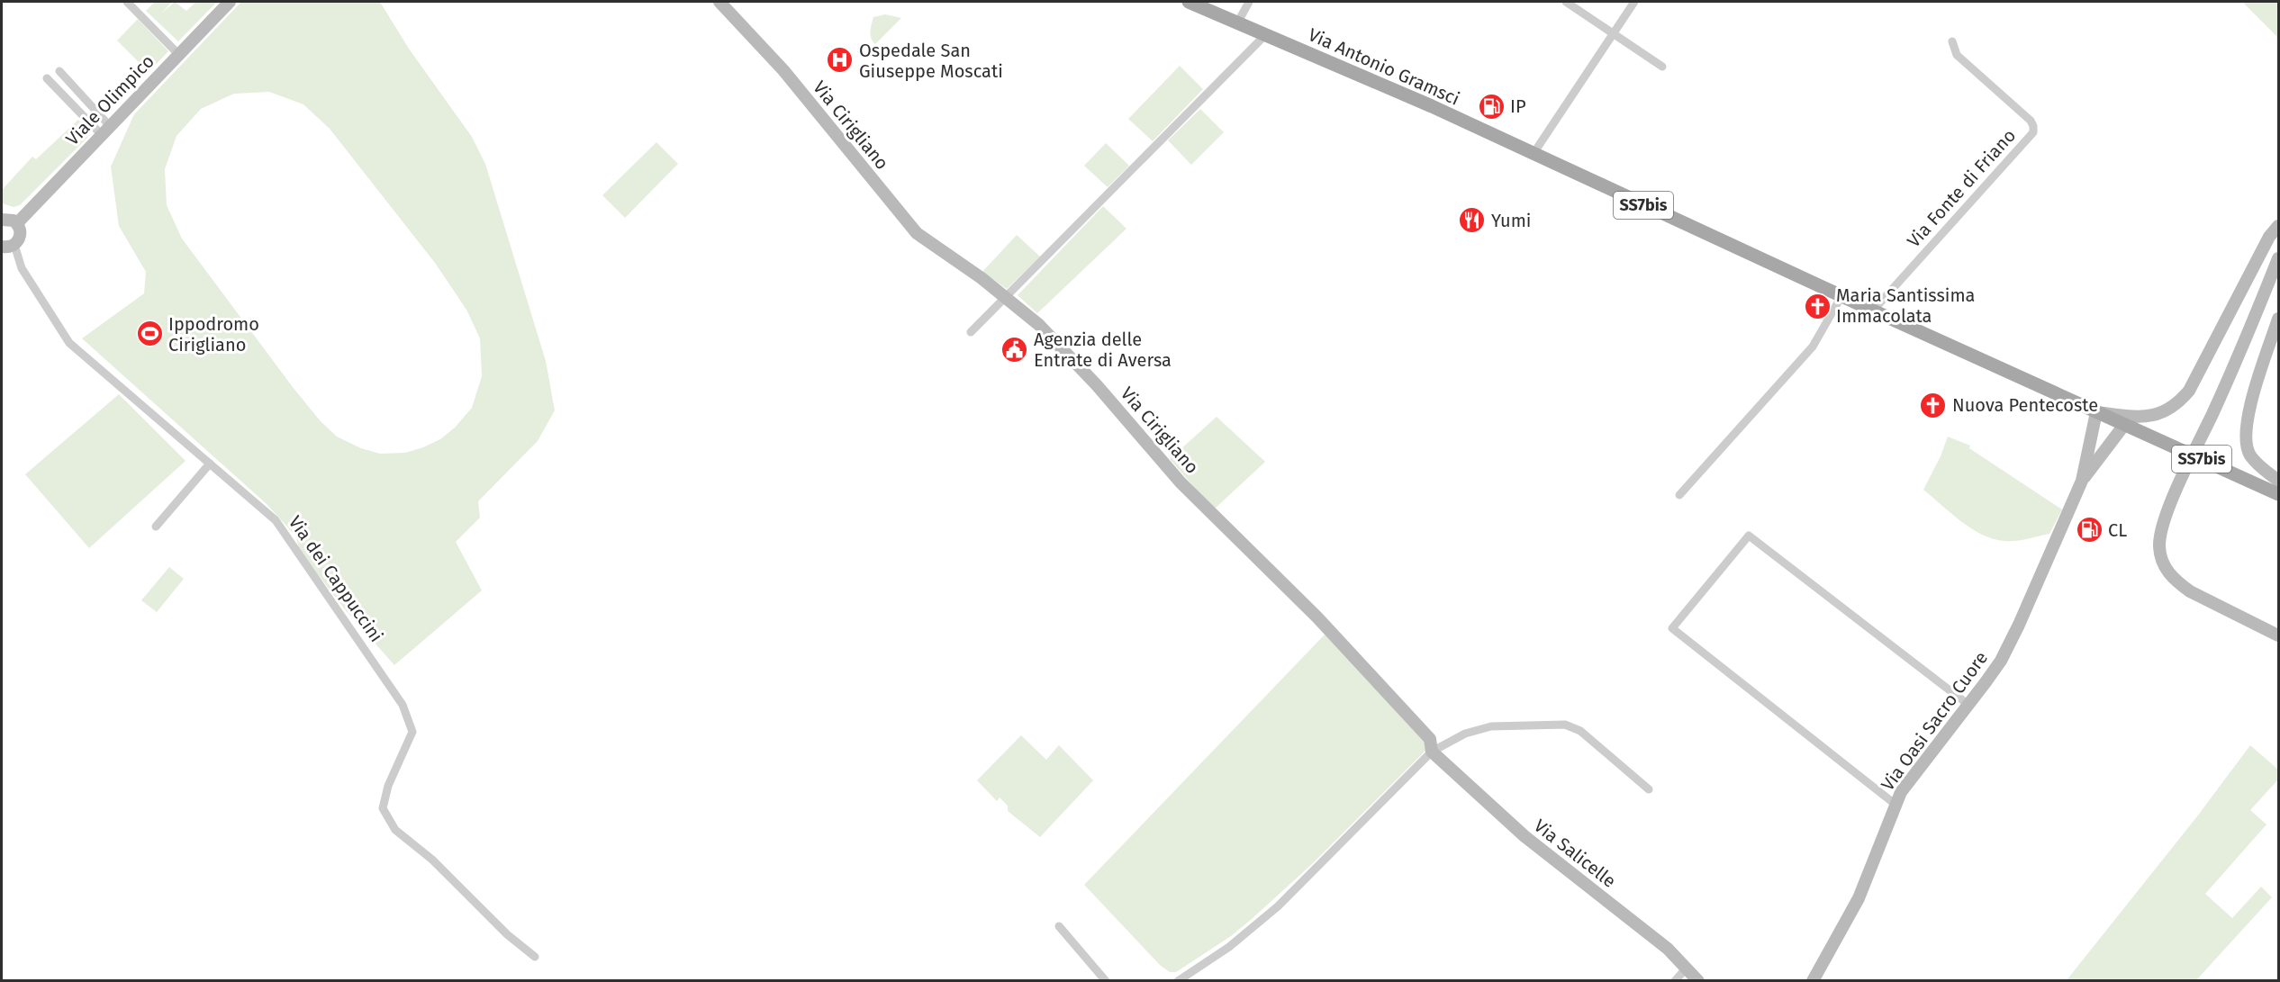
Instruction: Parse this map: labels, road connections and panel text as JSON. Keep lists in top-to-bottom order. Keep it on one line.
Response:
{"streets":{"main road":["Via Antonio Gramsci","SS7bis"],"street":["Viale Olimpico","Via Cirigliano","Via Fonte di Friano","Via dei Cappuccini","Via Oasi Sacro Cuore","Via Salicelle"]},"crossings":[["Via Antonio Gramsci","Via Fonte di Friano"],["Via Antonio Gramsci","SS7bis"],["Via Antonio Gramsci","Via Oasi Sacro Cuore"],["Via Cirigliano","Via Salicelle"],["SS7bis","Via Oasi Sacro Cuore"]],"places":{"hospital":["Ospedale San Giuseppe Moscati"],"fuel station":["IP","CL"],"restaurant":["Yumi"],"church":["Maria Santissima Immacolata","Nuova Pentecoste"],"sports":["Ippodromo Cirigliano"],"public building":["Agenzia delle Entrate di Aversa"]}}
